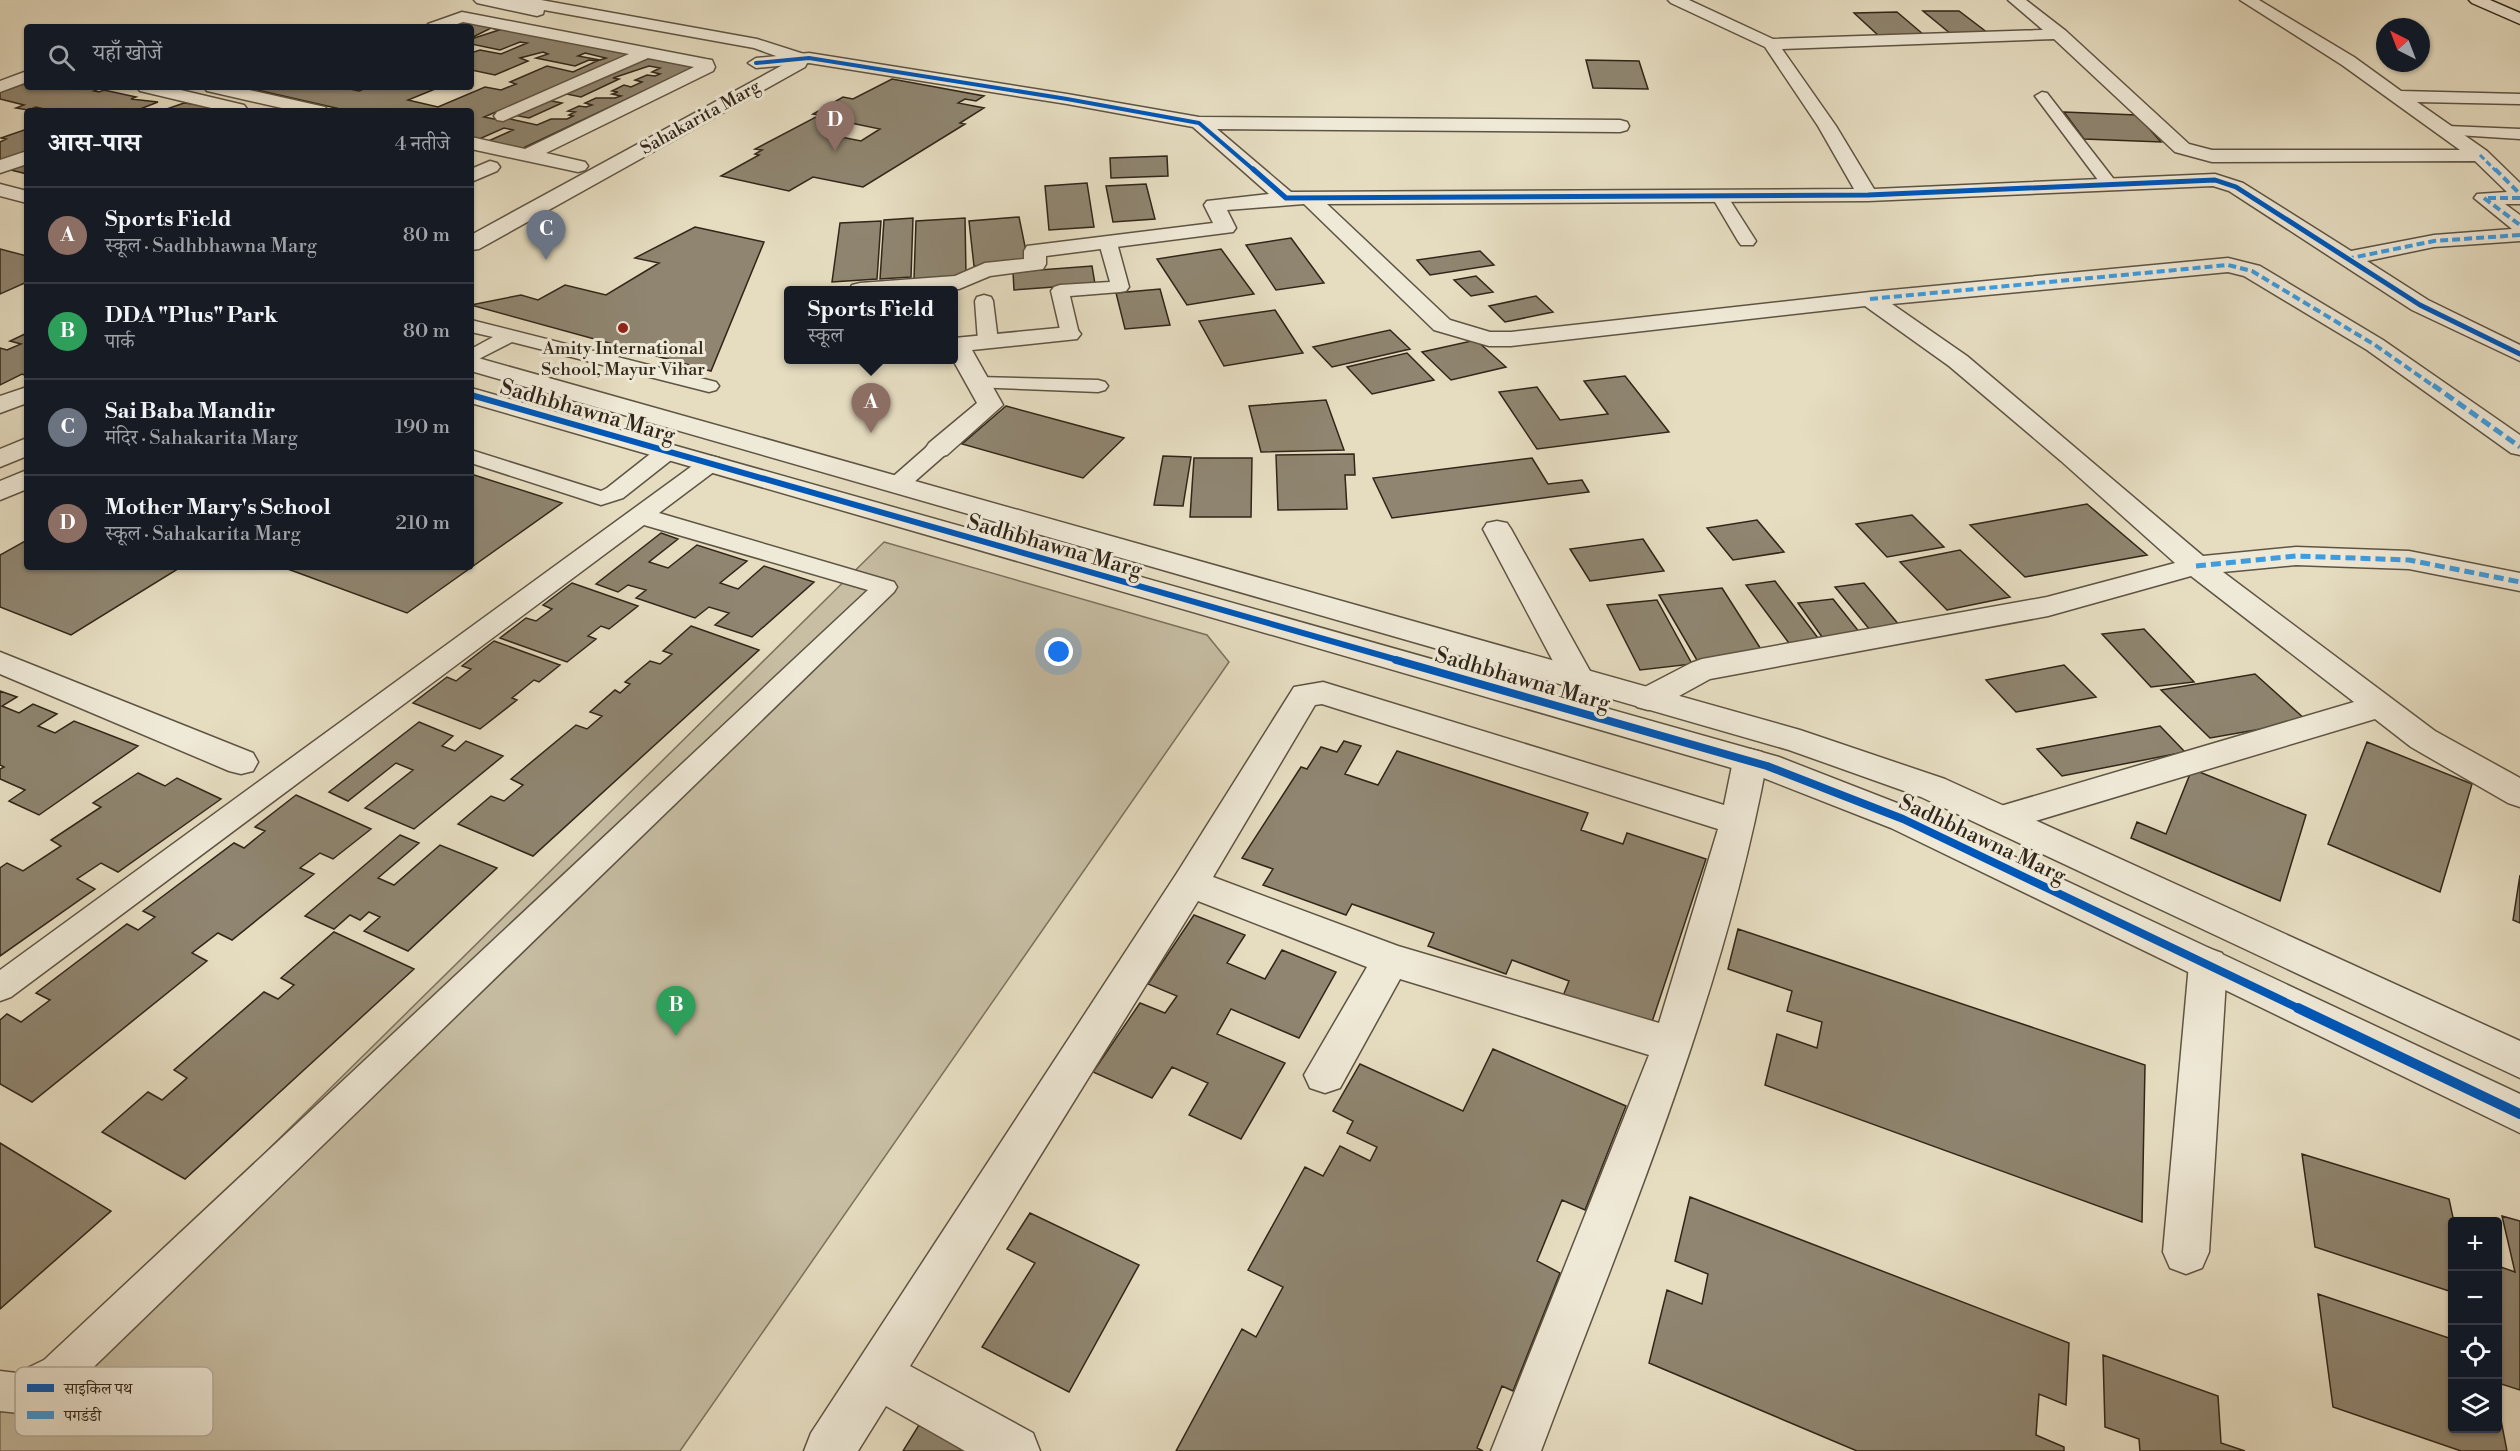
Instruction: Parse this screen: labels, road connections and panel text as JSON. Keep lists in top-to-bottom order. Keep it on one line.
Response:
{"streets":{"street":["Sahakarita Marg","Sadhbhawna Marg"]},"places":["Amity International School, Mayur Vihar"],"legend":["साइकिल पथ","पगडंडी"],"north":"top left","page":{"search":"यहाँ खोजें","pins":["D","C","A","B"],"heading":["आस-पास","4 नतीजे"],"list":[{"mark":"A","name":"Sports Field","note":"स्कूल · Sadhbhawna Marg","value":"80 m"},{"mark":"B","name":"DDA \"Plus\" Park","note":"पार्क","value":"80 m"},{"mark":"C","name":"Sai Baba Mandir","note":"मंदिर · Sahakarita Marg","value":"190 m"},{"mark":"D","name":"Mother Mary's School","note":"स्कूल · Sahakarita Marg","value":"210 m"}],"popup":["Sports Field","स्कूल"],"map_buttons":["+","−"]}}
